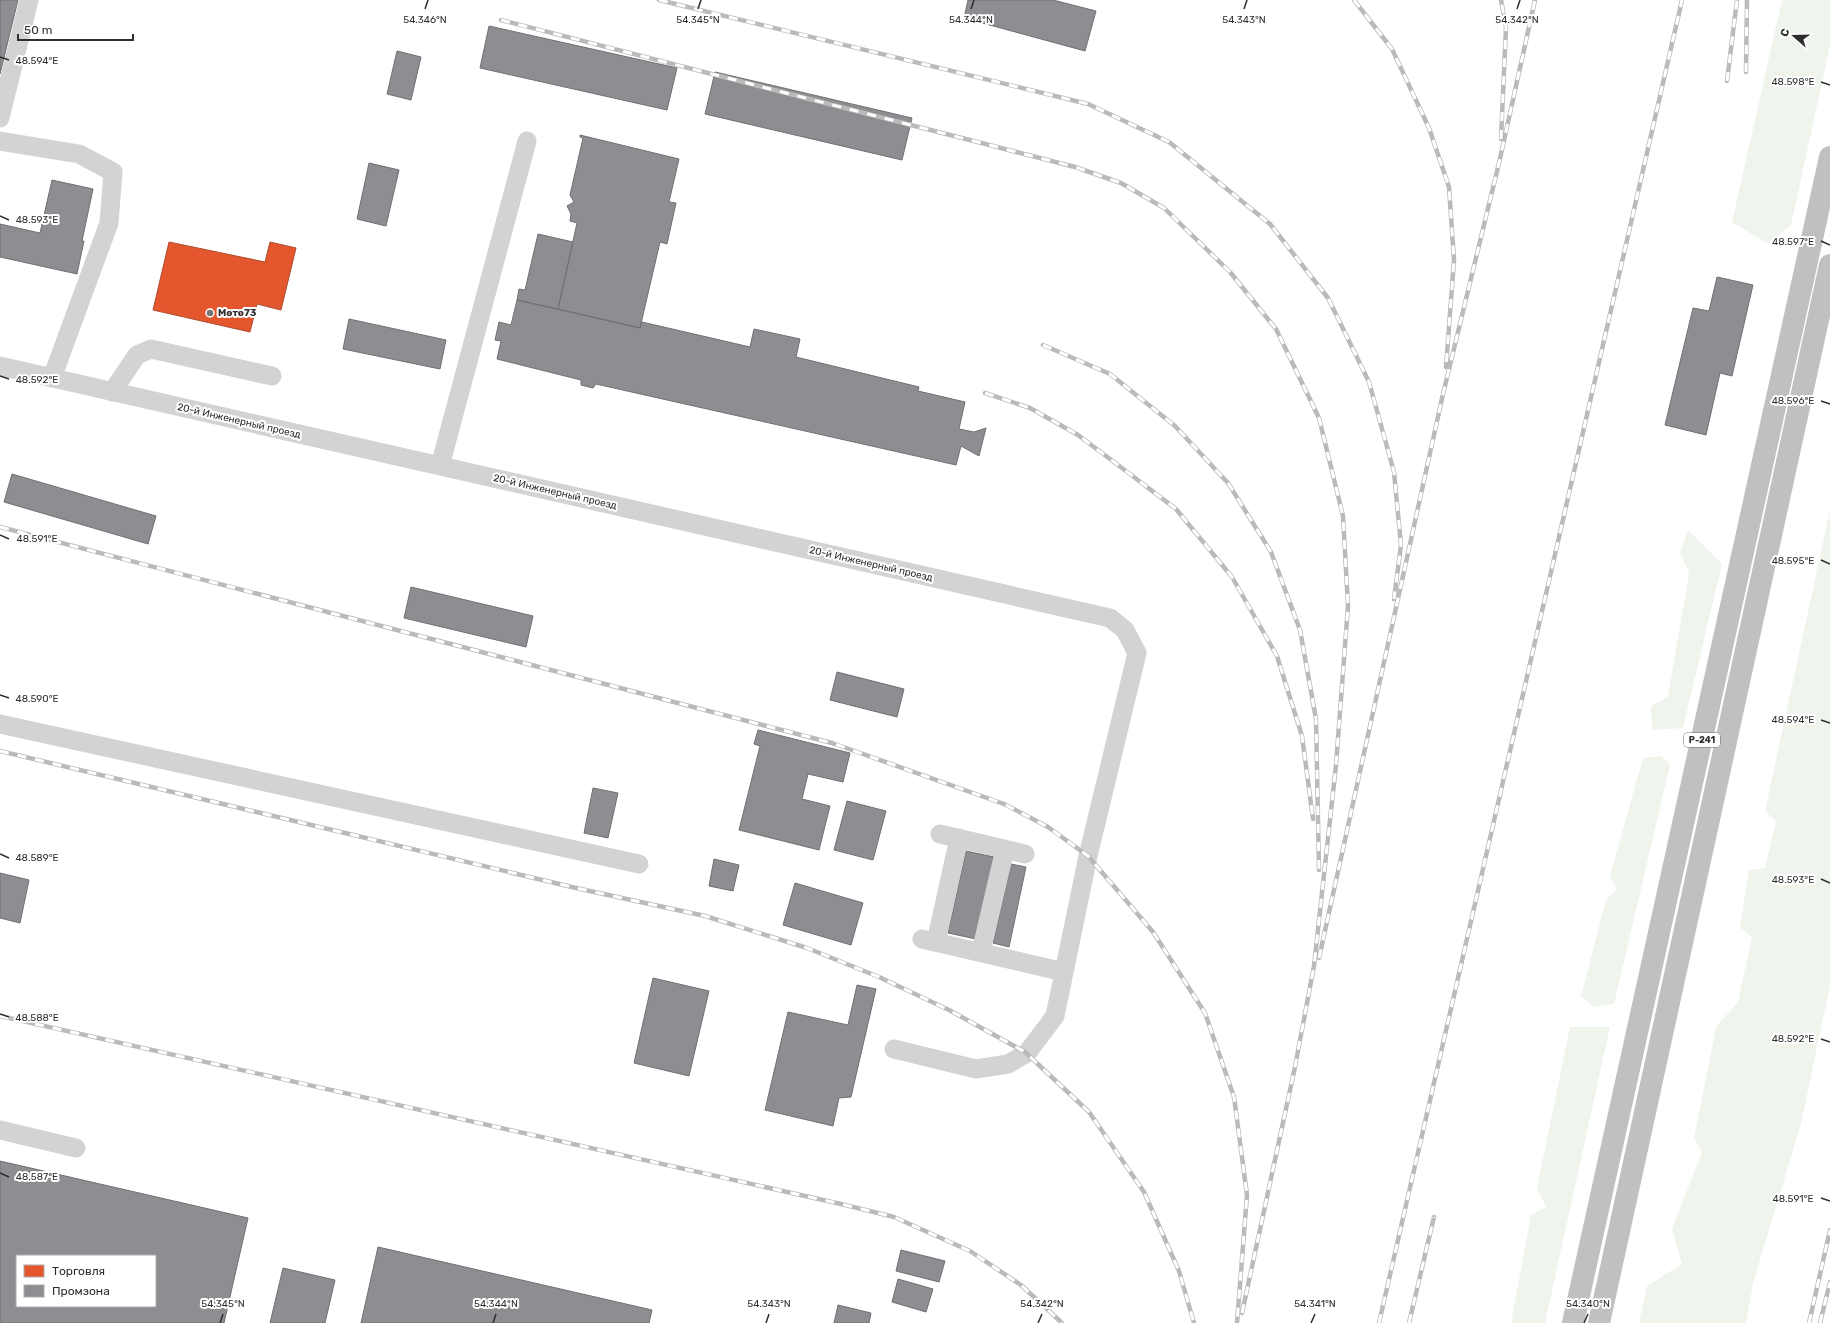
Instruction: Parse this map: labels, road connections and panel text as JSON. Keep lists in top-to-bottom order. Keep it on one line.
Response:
{"streets":{"highway":["Р-241"],"street":["20-й Инженерный проезд"]},"places":["Мото73"],"legend":["Торговля","Промзона"],"scale_bar":"50 m","north":"left","coordinates":["54.346°N","54.345°N","54.344°N","54.343°N","54.342°N","48.594°E","48.598°E","48.593°E","48.597°E","48.592°E","48.596°E","48.591°E","48.595°E","48.590°E","48.589°E","48.588°E","48.587°E","54.341°N","54.340°N"]}
